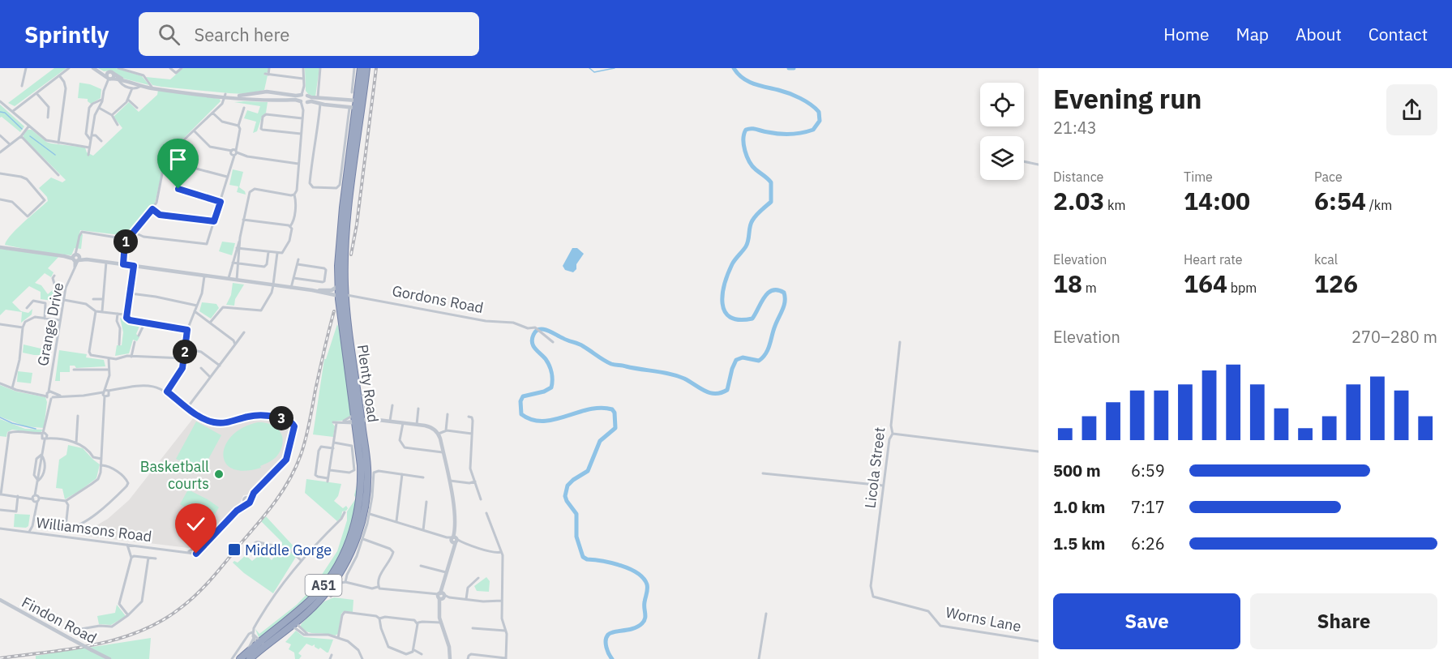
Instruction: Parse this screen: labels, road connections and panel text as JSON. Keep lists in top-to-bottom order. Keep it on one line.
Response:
{"streets":{"highway":["Plenty Road","A51"],"street":["Gordons Road","Grange Drive","Licola Street","Williamsons Road","Worns Lane","Findon Road"]},"crossings":[["Gordons Road","Grange Drive"],["Gordons Road","Plenty Road"],["Grange Drive","Williamsons Road"],["Licola Street","Worns Lane"]],"places":{"other":["Basketball courts"],"transit":["Middle Gorge"]},"page":{"header":"Sprintly","search":"Search here","nav":["Home","Map","About","Contact"],"heading":["Evening run","21:43"],"stats":[["Distance","2.03 km"],["Time","14:00"],["Pace","6:54 /km"],["Elevation","18 m"],["Heart rate","164 bpm"],["kcal","126"]],"pins":["1","2","3"],"chart":["Elevation","270–280 m"],"list":[{"name":"500 m","note":"6:59"},{"name":"1.0 km","note":"7:17"},{"name":"1.5 km","note":"6:26"}],"buttons":["Save","Share"]}}
